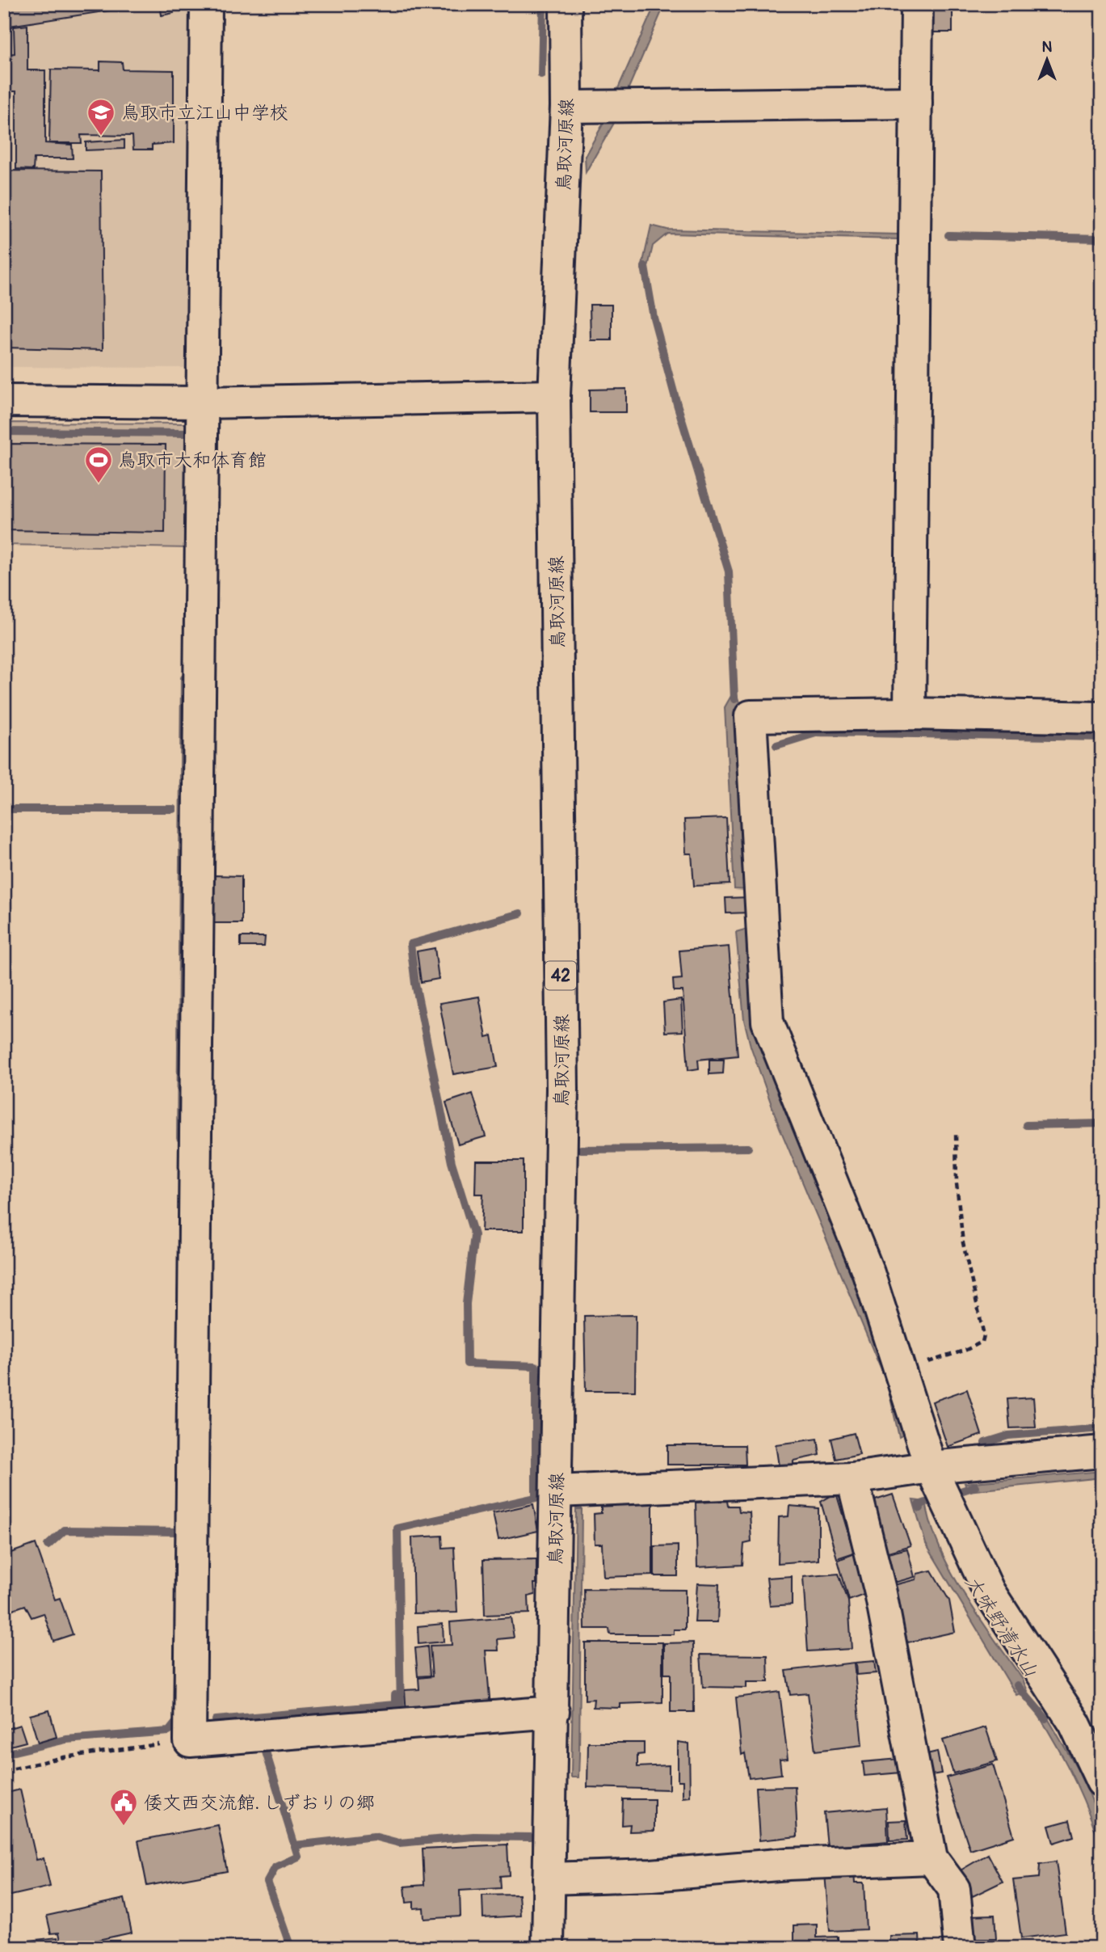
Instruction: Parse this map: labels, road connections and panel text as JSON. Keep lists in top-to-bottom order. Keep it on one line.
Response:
{"streets":{"street":["鳥取河原線","42"]},"water":["大味野清水山"],"places":{"school or university":["鳥取市立江山中学校"],"sports":["鳥取市大和体育館"],"public building":["倭文西交流館. しずおりの郷"]},"north":"top"}
